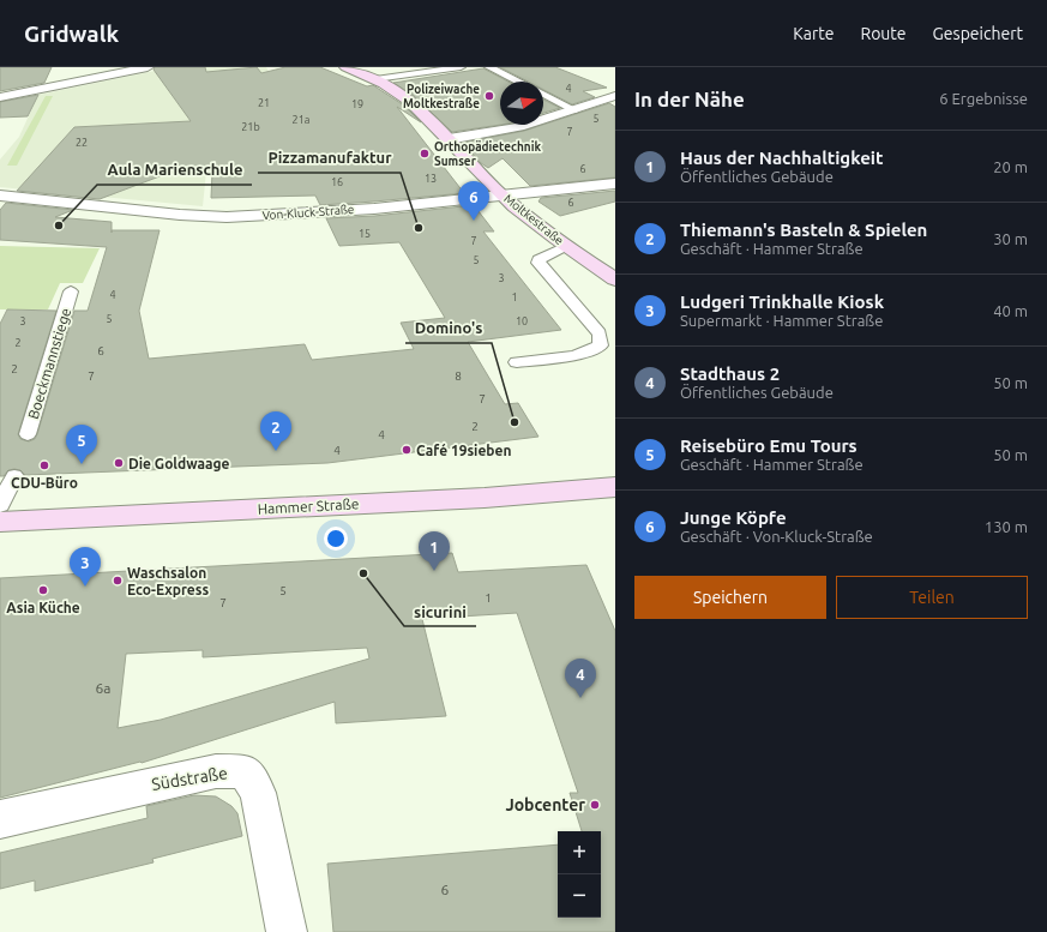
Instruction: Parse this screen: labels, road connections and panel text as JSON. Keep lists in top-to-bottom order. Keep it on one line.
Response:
{"streets":{"main road":["Moltkestraße","Hammer Straße"],"street":["Von-Kluck-Straße","Südstraße"],"lane":["Boeckmannstiege"]},"crossings":[["Von-Kluck-Straße","Moltkestraße"]],"places":["Polizeiwache Moltkestraße","Orthopädietechnik Sumser","Aula Marienschule","Pizzamanufaktur","Domino's","Café 19sieben","Die Goldwaage","CDU-Büro","sicurini","Waschsalon Eco-Express","Asia Küche","Jobcenter"],"house_numbers":["4","21","19","5","21a","21b","7","22","6","13","16","6","15","7","5","3","4","1","5","3","10","2","6","2","7","8","7","2","4","4","5","1","7","6a","6"],"north":"right","page":{"header":"Gridwalk","nav":["Karte","Route","Gespeichert"],"heading":["In der Nähe","6 Ergebnisse"],"list":[{"mark":"1","name":"Haus der Nachhaltigkeit","note":"Öffentliches Gebäude","value":"20 m"},{"mark":"2","name":"Thiemann's Basteln & Spielen","note":"Geschäft · Hammer Straße","value":"30 m"},{"mark":"3","name":"Ludgeri Trinkhalle Kiosk","note":"Supermarkt · Hammer Straße","value":"40 m"},{"mark":"4","name":"Stadthaus 2","note":"Öffentliches Gebäude","value":"50 m"},{"mark":"5","name":"Reisebüro Emu Tours","note":"Geschäft · Hammer Straße","value":"50 m"},{"mark":"6","name":"Junge Köpfe","note":"Geschäft · Von-Kluck-Straße","value":"130 m"}],"pins":["6","2","5","1","3","4"],"buttons":["Speichern","Teilen"],"map_buttons":["+","−"]}}
